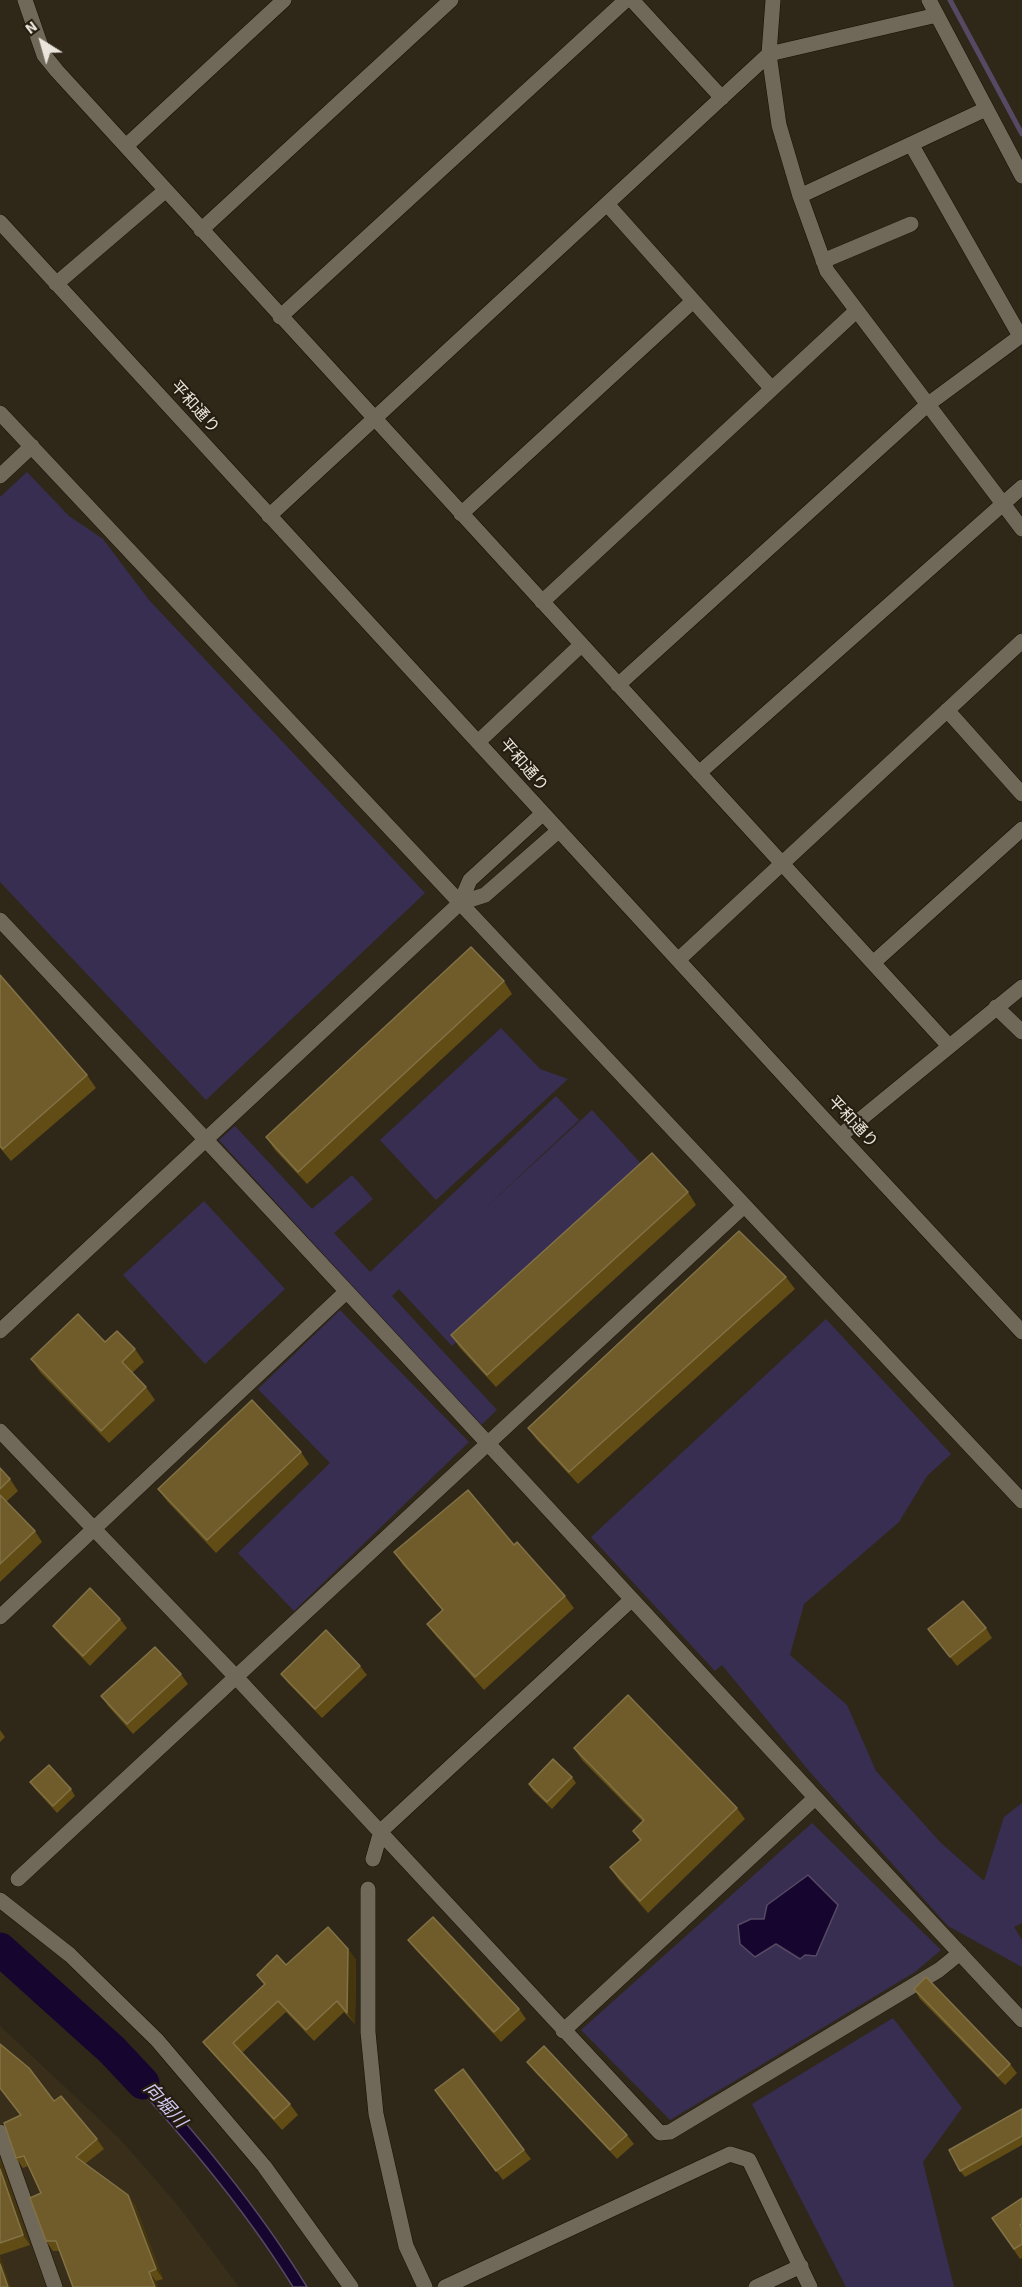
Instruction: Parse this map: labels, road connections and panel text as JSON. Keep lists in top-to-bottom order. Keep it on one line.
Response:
{"streets":{"street":["平和通り"]},"water":["向堀川"],"north":"top left"}
